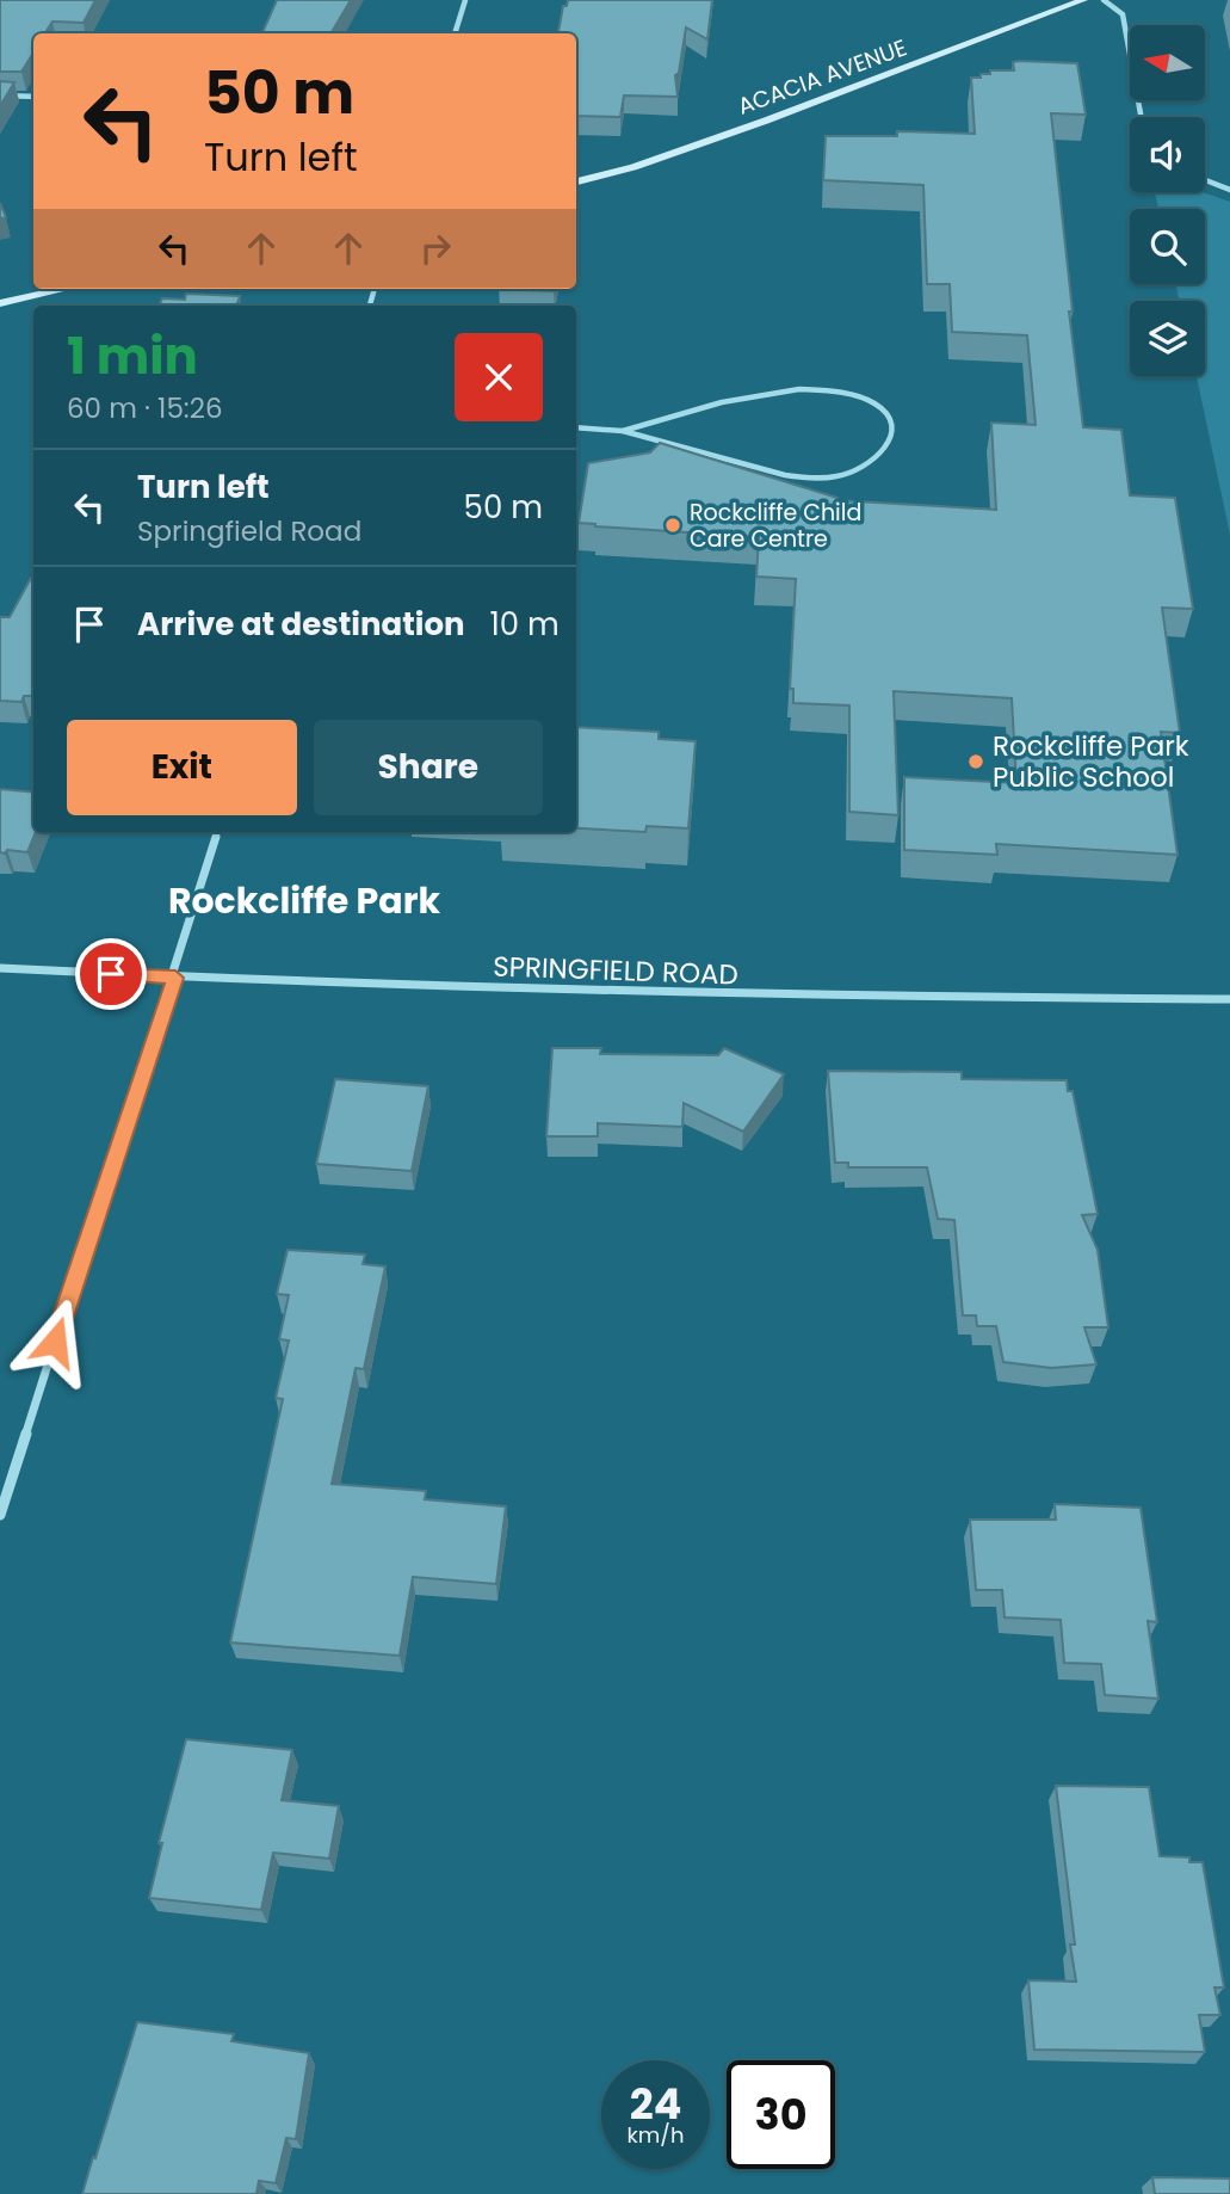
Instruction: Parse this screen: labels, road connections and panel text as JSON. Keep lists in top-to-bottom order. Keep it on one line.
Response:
{"streets":{"street":["ACACIA AVENUE","SPRINGFIELD ROAD"]},"districts":["Rockcliffe Park"],"places":["Rockcliffe Child Care Centre","Rockcliffe Park Public School"],"north":"left","page":{"turn":["50 m","Turn left"],"heading":["1 min","60 m · 15:26"],"list":[{"name":"Turn left","note":"Springfield Road","value":"50 m"},{"name":"Arrive at destination","value":"10 m"}],"buttons":["Exit","Share"],"speed":"24 km/h","limit":"30"}}
